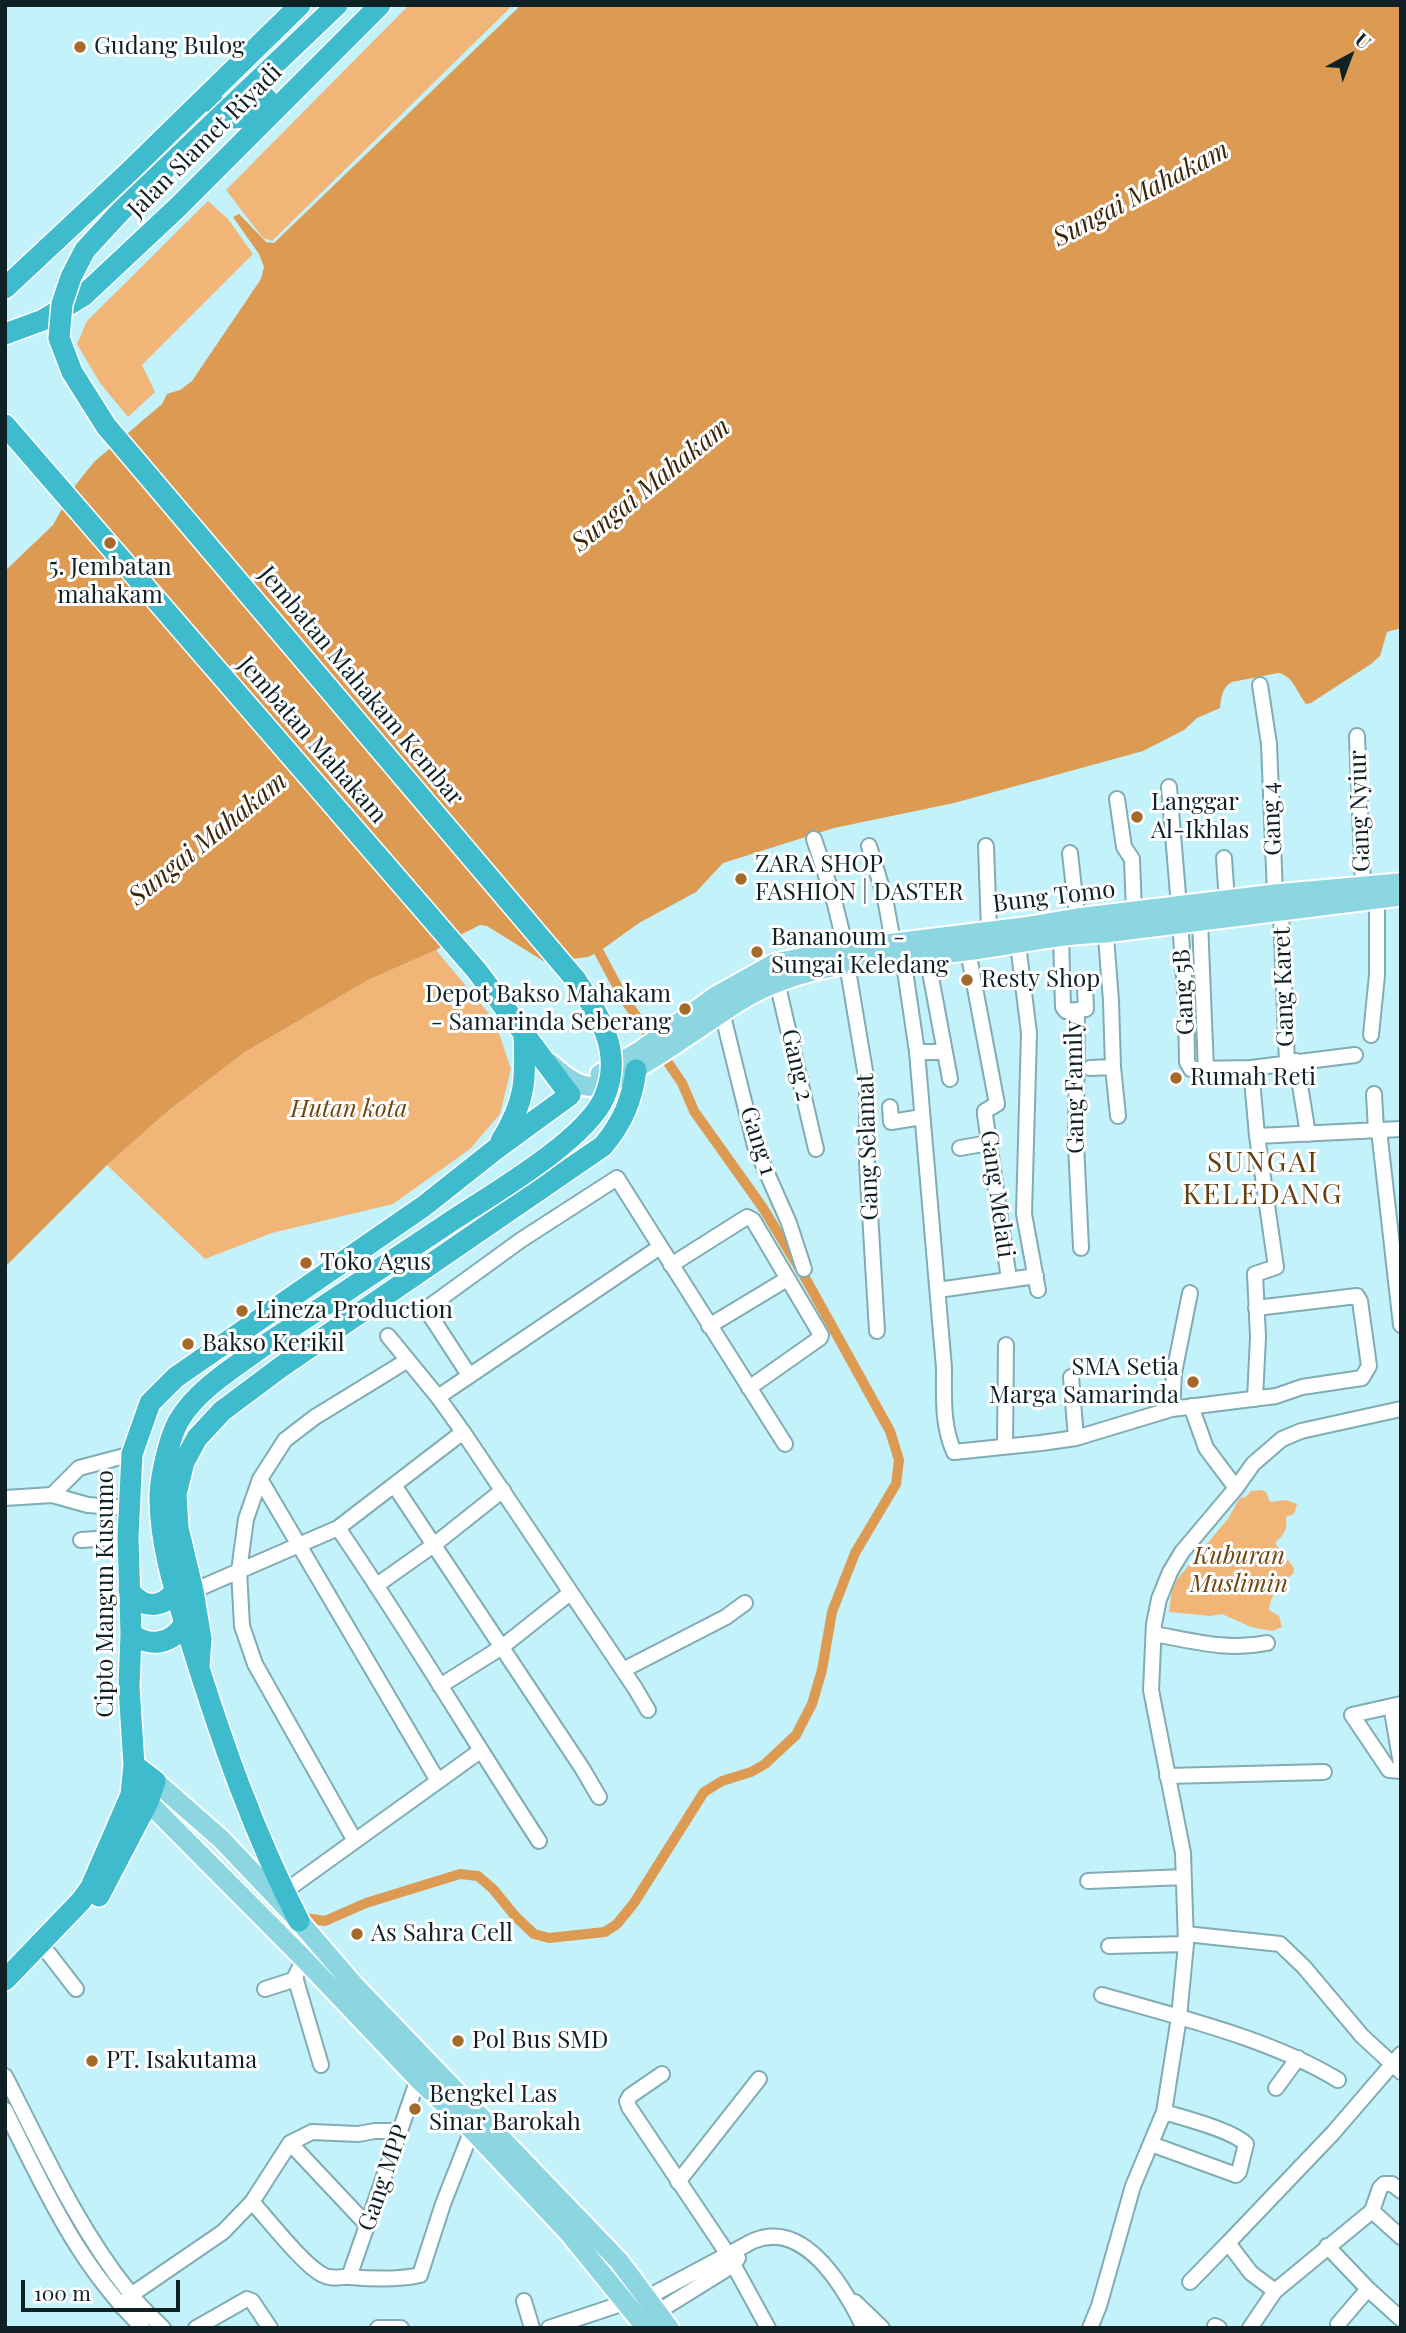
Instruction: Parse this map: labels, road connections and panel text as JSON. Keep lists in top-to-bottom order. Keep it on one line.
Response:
{"streets":{"highway":["Jalan Slamet Riyadi","Jembatan Mahakam Kembar","Jembatan Mahakam","Cipto Mangun Kusumo"],"main road":["Bung Tomo"],"street":["Gang Nyiur","Gang 4","Gang Karet","Gang 5B","Gang 2","Gang Family","Gang 1","Gang Selamat","Gang Melati","Gang MPP"]},"crossings":[["Jalan Slamet Riyadi","Jembatan Mahakam Kembar"],["Jembatan Mahakam","Bung Tomo"],["Jembatan Mahakam","Cipto Mangun Kusumo"],["Gang Nyiur","Bung Tomo"],["Gang 4","Bung Tomo"],["Gang 4","Gang Karet"],["Bung Tomo","Gang Karet"],["Bung Tomo","Gang 5B"],["Bung Tomo","Gang 2"],["Bung Tomo","Gang Family"],["Bung Tomo","Gang 1"],["Bung Tomo","Gang Selamat"],["Bung Tomo","Gang Melati"],["Bung Tomo","Cipto Mangun Kusumo"]],"districts":["SUNGAI KELEDANG"],"water":["Sungai Mahakam"],"parks":["Hutan kota","Kuburan Muslimin"],"places":["Gudang Bulog","5. Jembatan mahakam","Langgar Al-Ikhlas","ZARA SHOP FASHION | DASTER","Bananoum - Sungai Keledang","Resty Shop","Depot Bakso Mahakam - Samarinda Seberang","Rumah Reti","Toko Agus","Lineza Production","Bakso Kerikil","SMA Setia Marga Samarinda","As Sahra Cell","Pol Bus SMD","PT. Isakutama","Bengkel Las Sinar Barokah"],"scale_bar":"100 m","north":"top right"}
